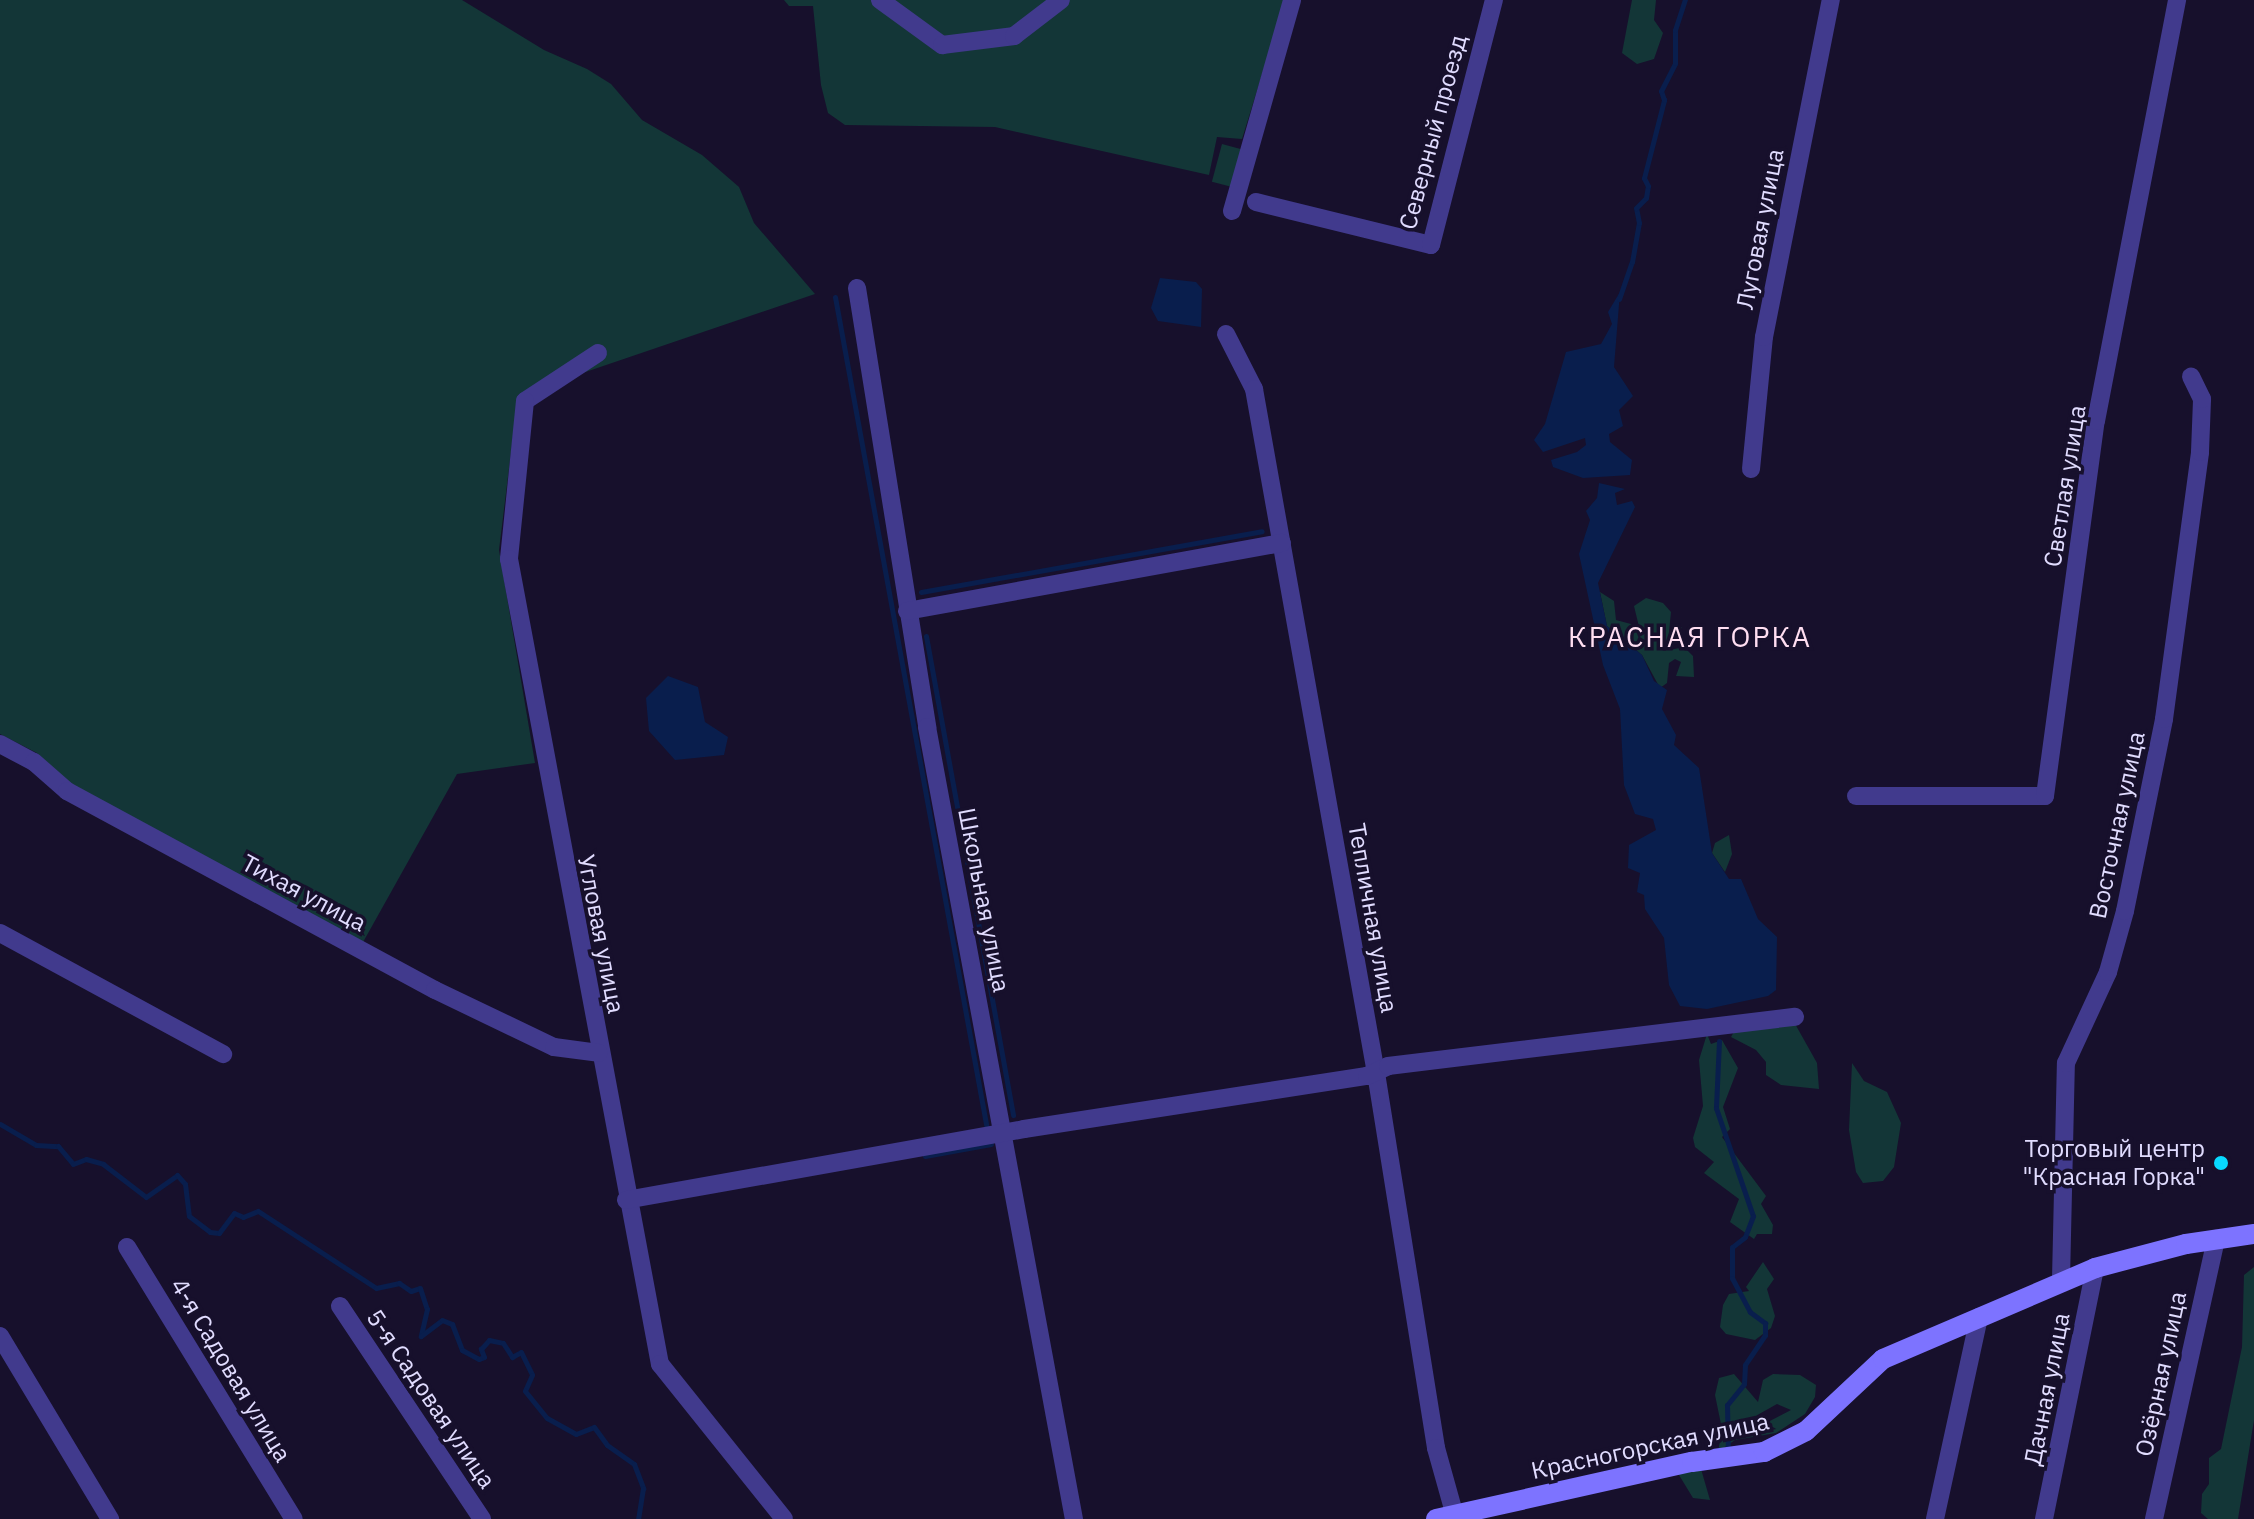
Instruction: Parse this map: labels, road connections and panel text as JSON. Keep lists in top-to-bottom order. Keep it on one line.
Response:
{"streets":{"street":["Северный проезд","Луговая улица","Светлая улица","Восточная улица","Тихая улица","Школьная улица","Тепличная улица","Угловая улица","4-я Садовая улица","Озёрная улица","Дачная улица","5-я Садовая улица","Красногорская улица"]},"crossings":[["Восточная улица","Красногорская улица"],["Тихая улица","Угловая улица"],["Тепличная улица","Красногорская улица"],["Озёрная улица","Красногорская улица"],["Дачная улица","Красногорская улица"]],"districts":["КРАСНАЯ ГОРКА"],"places":["Торговый центр \"Красная Горка\""]}
